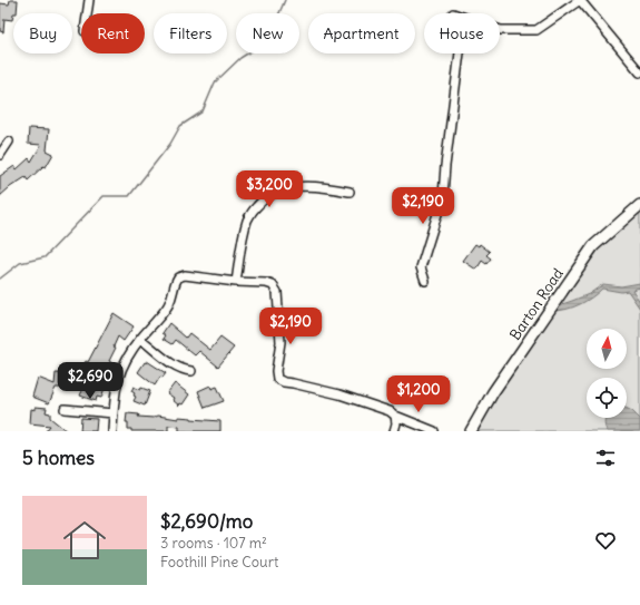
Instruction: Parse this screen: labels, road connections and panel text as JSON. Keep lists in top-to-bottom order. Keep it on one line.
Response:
{"streets":{"street":["Barton Road"]},"north":"top","page":{"chip":["Buy","Rent","Filters","New","Apartment","House"],"price":["$3,200","$2,190","$2,190","$2,690","$1,200"],"heading":"5 homes","list":[{"name":"$2,690/mo","note":"3 rooms · 107 m² · Foothill Pine Court"}]}}
